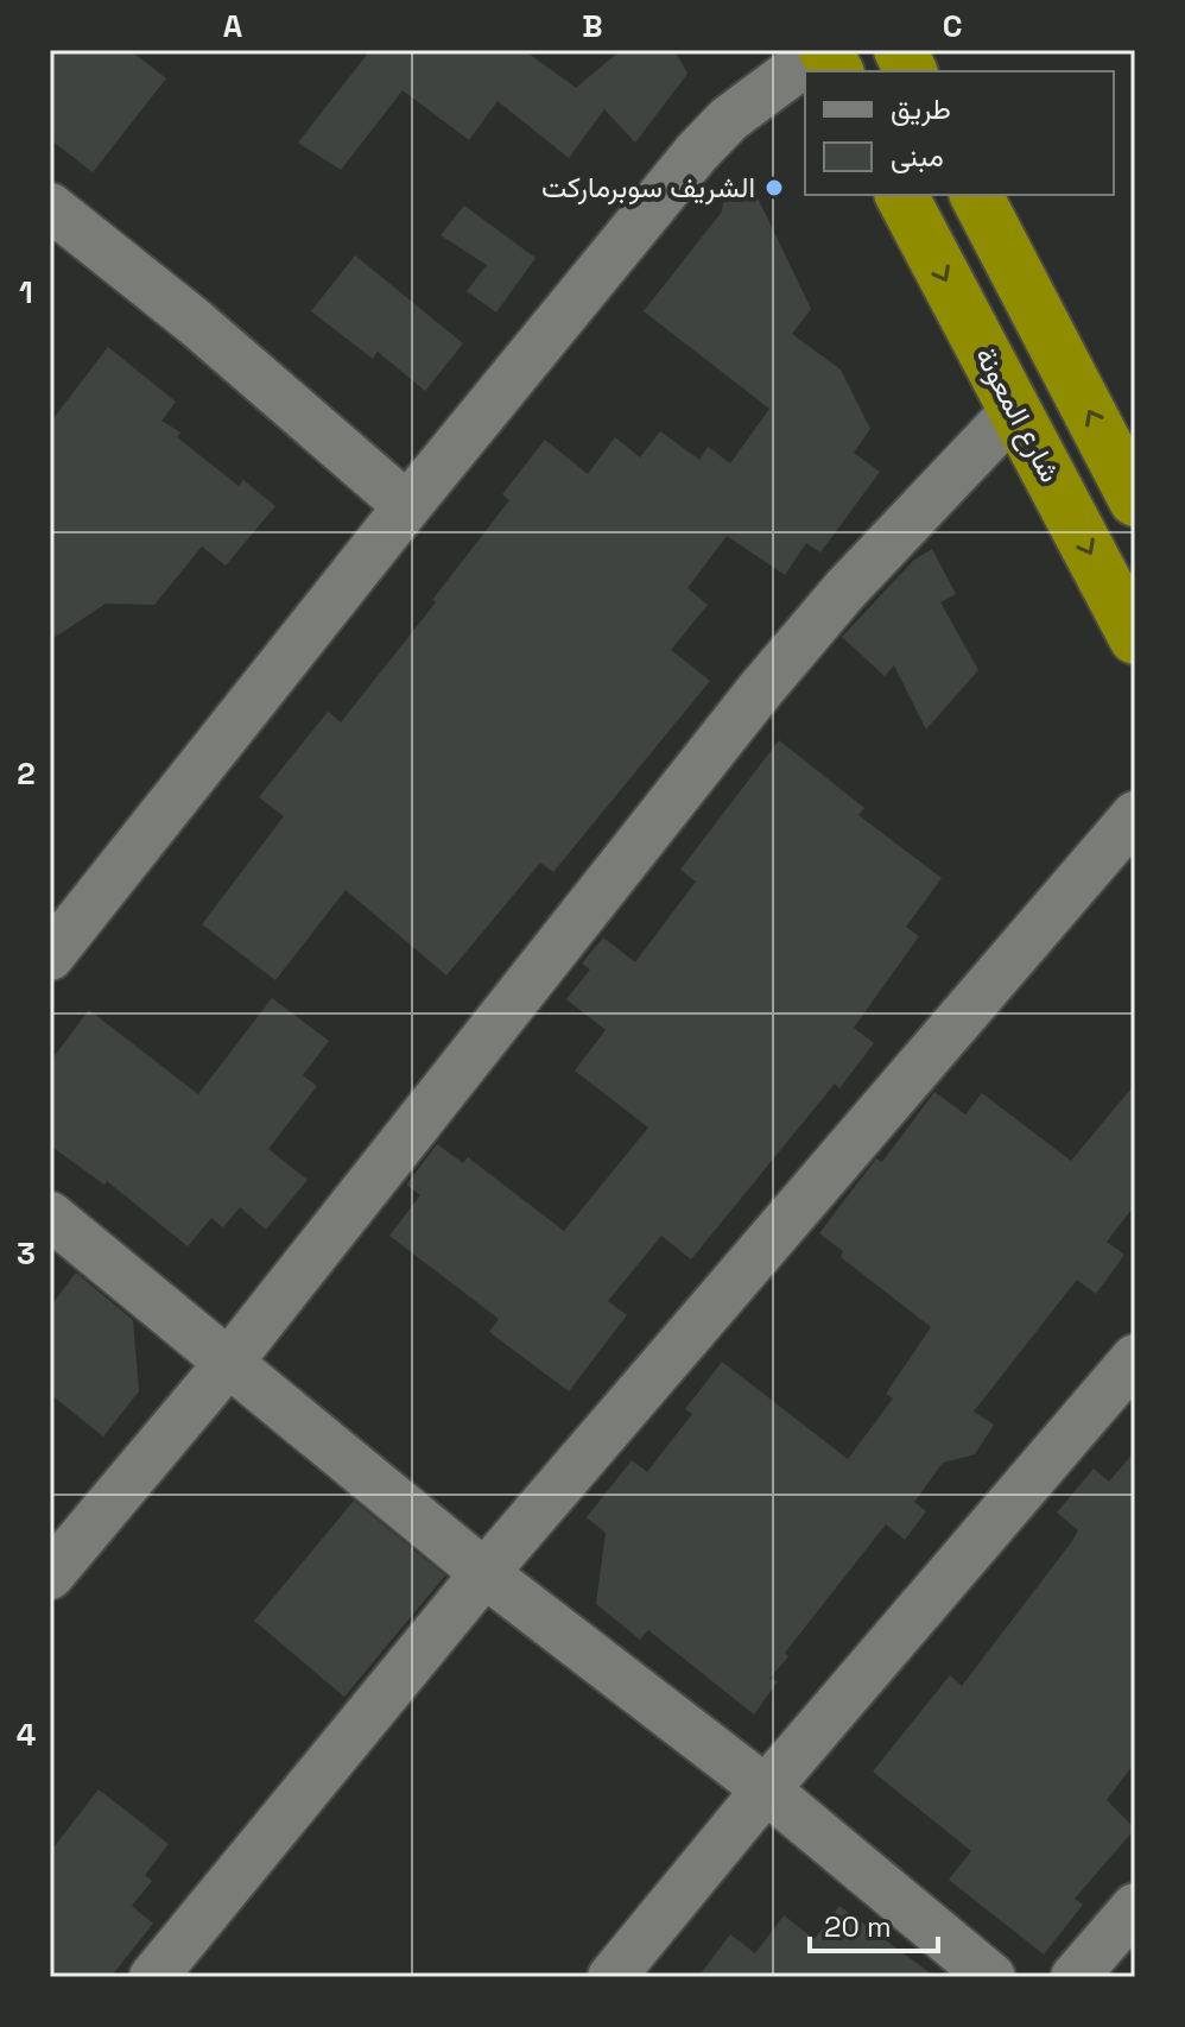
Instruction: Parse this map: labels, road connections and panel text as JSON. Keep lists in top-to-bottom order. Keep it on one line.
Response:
{"streets":{"highway":["شارع المعونة"]},"places":["الشريف سوبرماركت"],"legend":["طريق","مبنى"],"scale_bar":"20 m","grid":{"columns":["A","B","C"],"rows":["1","2","3","4"]}}
